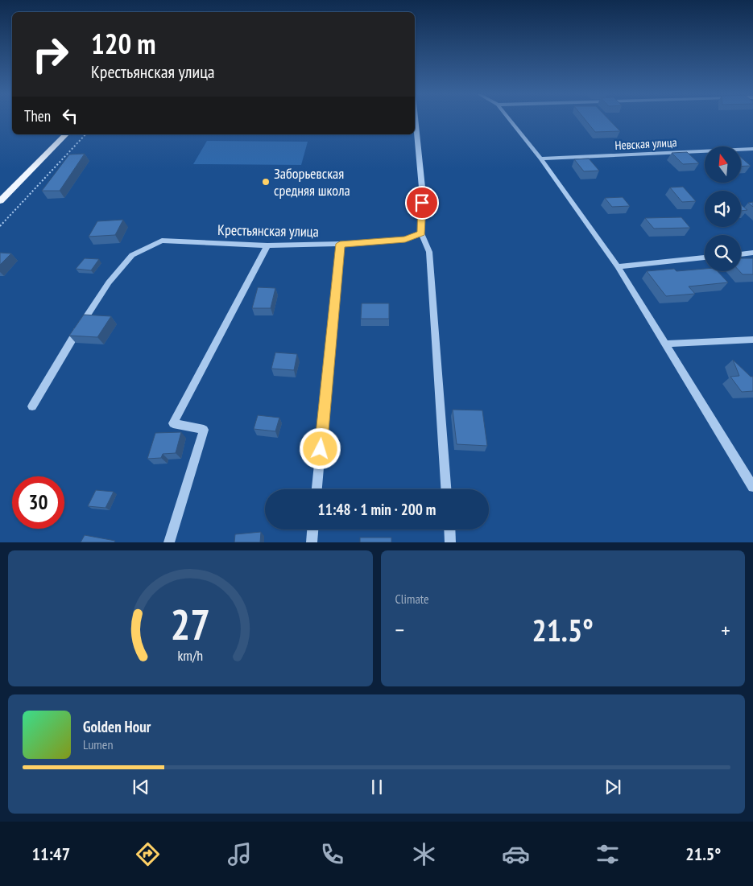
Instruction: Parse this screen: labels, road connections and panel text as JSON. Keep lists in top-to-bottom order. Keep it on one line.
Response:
{"streets":{"street":["Невская улица","Крестьянская улица"]},"places":["Заборьевская средняя школа"],"north":"top","page":{"turn":["120 m","Крестьянская улица"],"then":"Then","limit":"30","trip":"11:48 · 1 min · 200 m","tile":"Climate","heat":["−","21.5°","+"],"song":["Golden Hour","Lumen"],"tabs":["11:47","21.5°"],"gauge":["27","km/h"]}}
